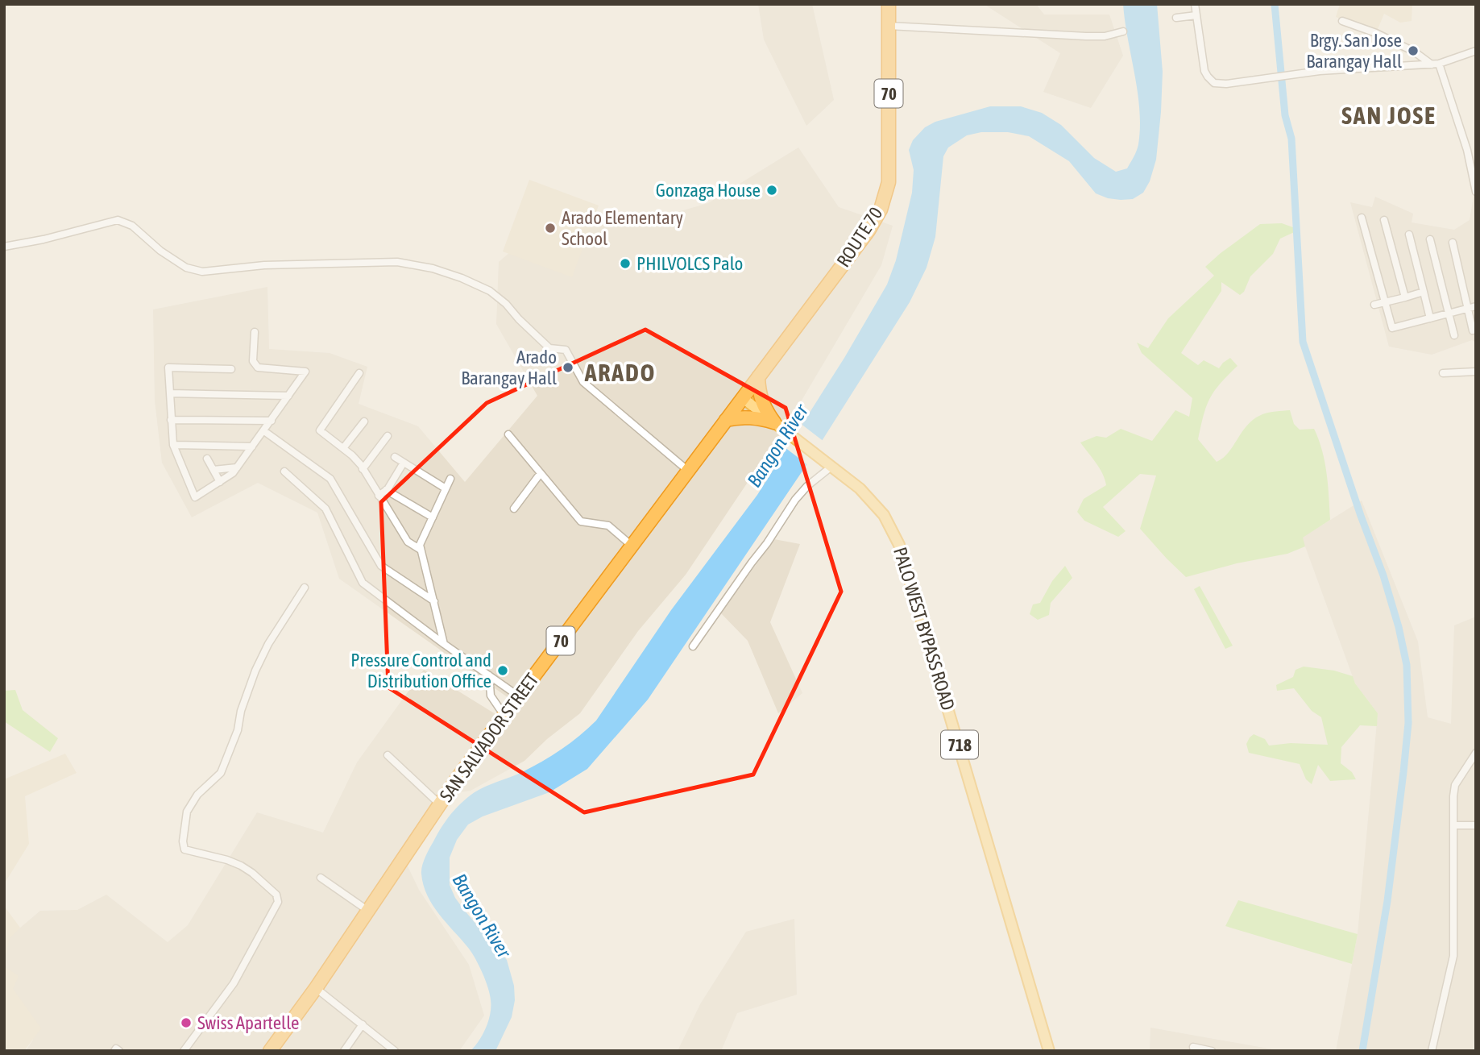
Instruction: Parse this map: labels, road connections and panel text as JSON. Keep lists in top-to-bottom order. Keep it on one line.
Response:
{"streets":{"highway":["70","ROUTE 70","SAN SALVADOR STREET"],"main road":["PALO WEST BYPASS ROAD","718"]},"crossings":[["ROUTE 70","SAN SALVADOR STREET"],["PALO WEST BYPASS ROAD","SAN SALVADOR STREET"]],"districts":["SAN JOSE","ARADO"],"water":["Bangon River"],"places":["Brgy. San Jose Barangay Hall","Gonzaga House","Arado Elementary School","PHILVOLCS Palo","Arado Barangay Hall","Pressure Control and Distribution Office","Swiss Apartelle"]}
